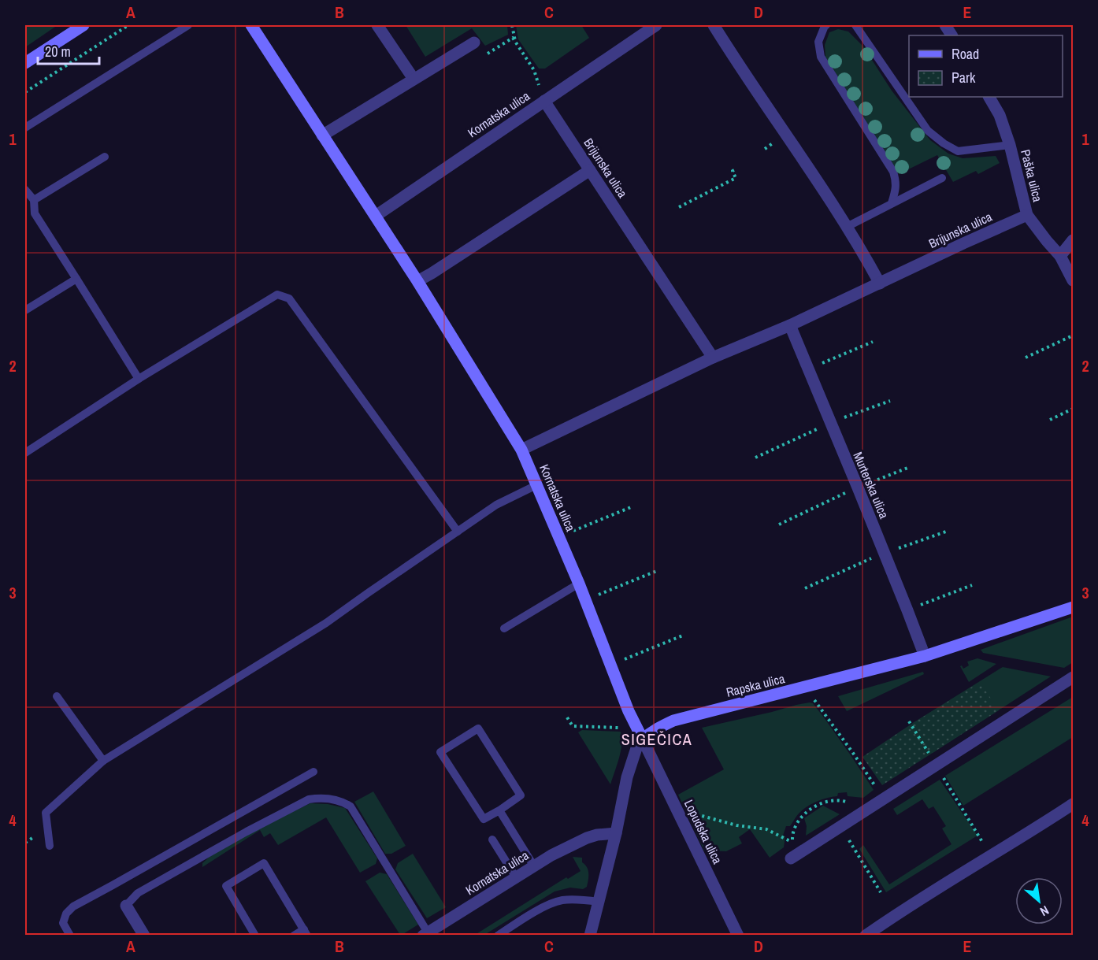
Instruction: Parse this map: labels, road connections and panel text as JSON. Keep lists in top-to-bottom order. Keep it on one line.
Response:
{"streets":{"street":["Kornatska ulica","Brijunska ulica","Paška ulica","Murterska ulica","Rapska ulica","Lopudska ulica"]},"crossings":[["Kornatska ulica","Brijunska ulica"],["Kornatska ulica","Rapska ulica"],["Kornatska ulica","Lopudska ulica"],["Brijunska ulica","Paška ulica"],["Brijunska ulica","Murterska ulica"],["Murterska ulica","Rapska ulica"],["Rapska ulica","Lopudska ulica"]],"districts":["SIGEČICA"],"legend":["Road","Park"],"scale_bar":"20 m","north":"bottom right","grid":{"columns":["A","B","C","D","E"],"rows":["1","2","3","4"]}}
